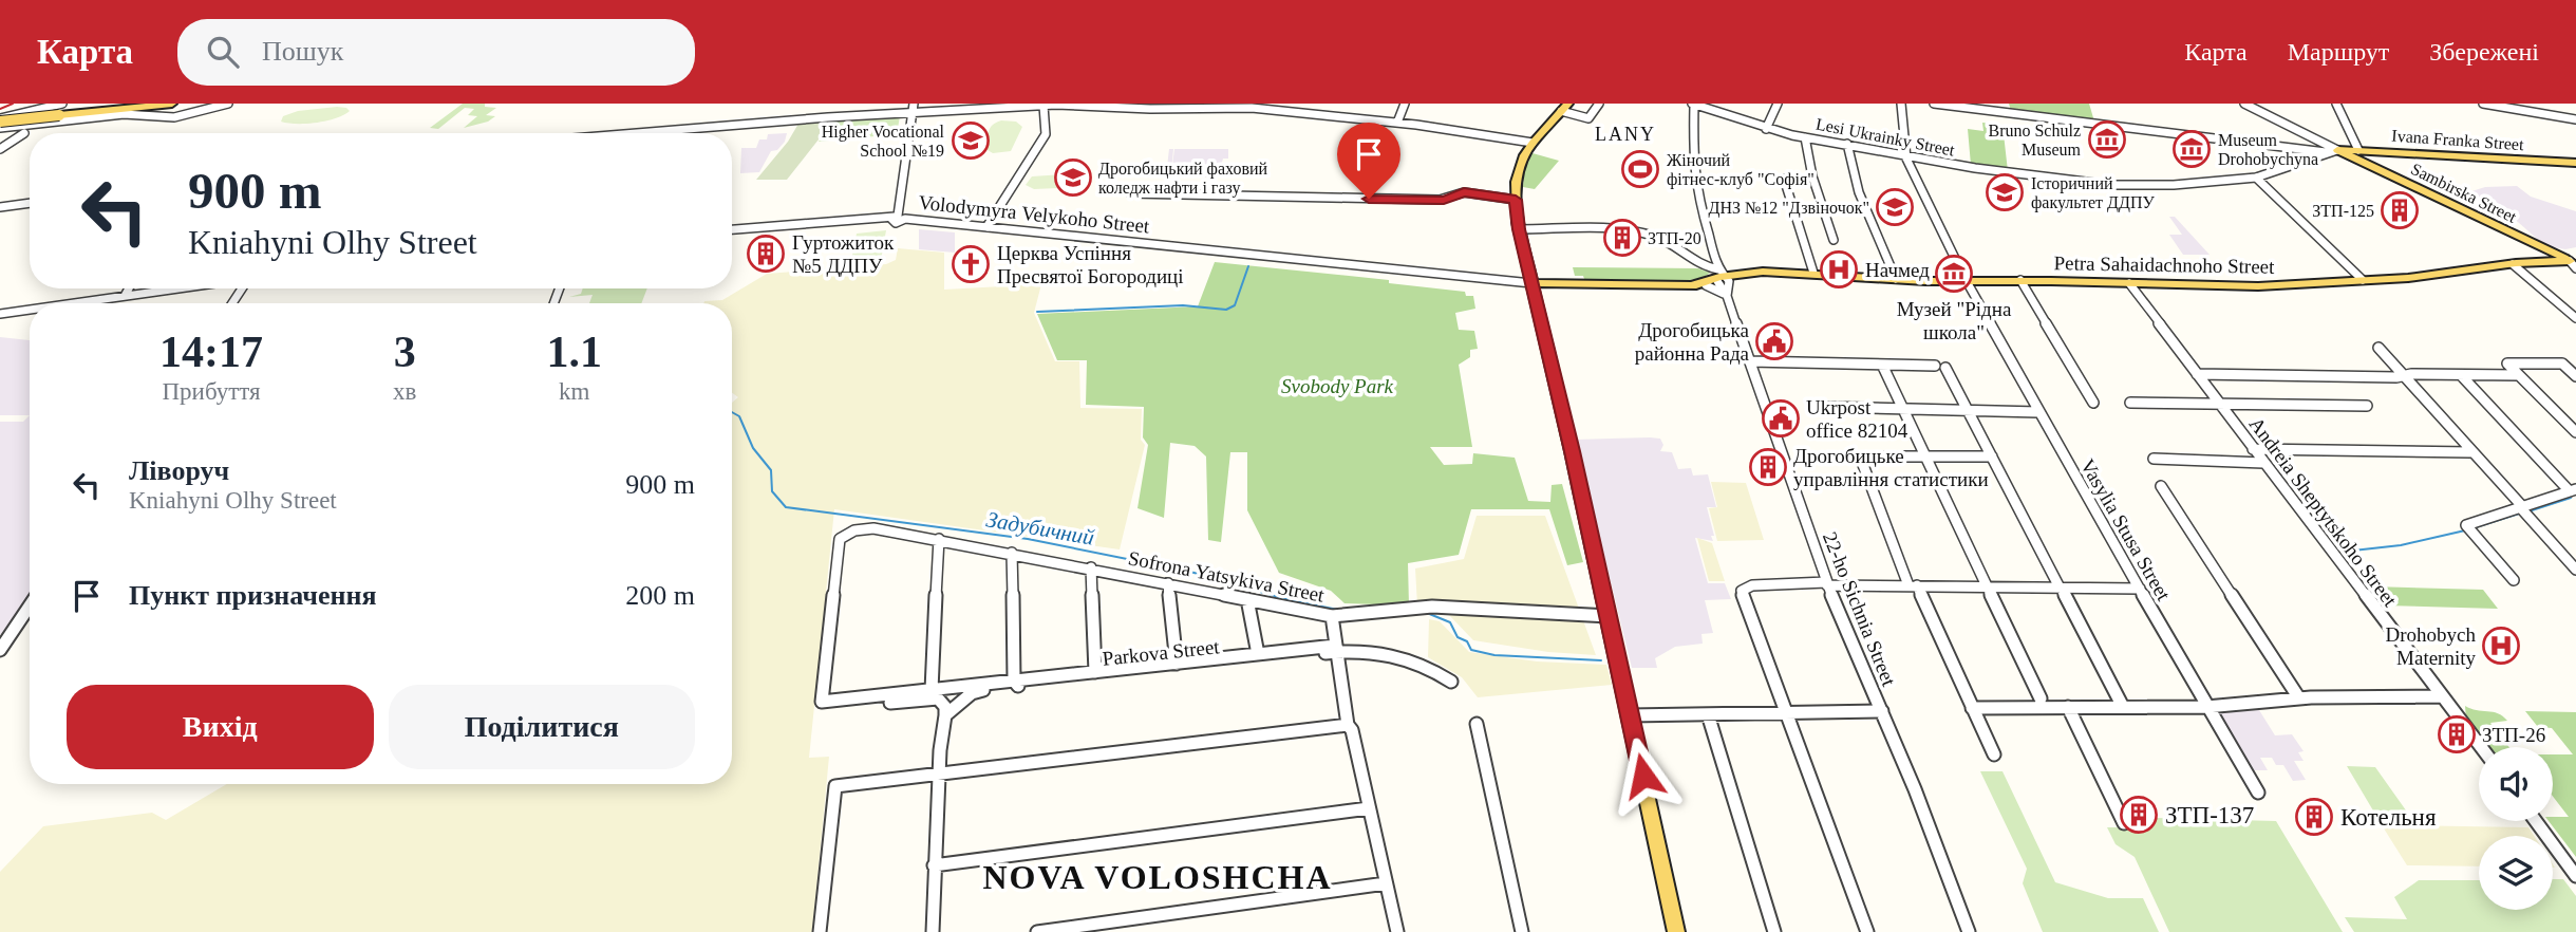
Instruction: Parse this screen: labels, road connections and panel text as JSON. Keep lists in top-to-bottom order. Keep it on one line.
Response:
{"streets":{"main road":["Ivana Franka Street","Sambirska Street","Volodymyra Velykoho Street","Petra Sahaidachnoho Street"],"street":["Lesi Ukrainky Street","Andreia Sheptytskoho Street","Vasylia Stusa Street","Sofrona Yatsykiva Street","22-ho Sichnia Street","Parkova Street"]},"crossings":[["Lesi Ukrainky Street","Ivana Franka Street"],["Lesi Ukrainky Street","Sambirska Street"],["Lesi Ukrainky Street","Vasylia Stusa Street"],["Lesi Ukrainky Street","22-ho Sichnia Street"],["Ivana Franka Street","Sambirska Street"],["Sambirska Street","Petra Sahaidachnoho Street"],["Volodymyra Velykoho Street","Petra Sahaidachnoho Street"],["Volodymyra Velykoho Street","22-ho Sichnia Street"],["Petra Sahaidachnoho Street","Andreia Sheptytskoho Street"],["Petra Sahaidachnoho Street","Vasylia Stusa Street"],["Petra Sahaidachnoho Street","22-ho Sichnia Street"],["Sofrona Yatsykiva Street","Parkova Street"]],"districts":["LANY","NOVA VOLOSHCHA"],"water":["Задубичний"],"parks":["Svobody Park"],"places":{"museum":["Bruno Schulz Museum","Museum Drohobychyna","Музей \"Рідна школа\""],"school or university":["Higher Vocational School №19","Дрогобицький фаховий коледж нафти і газу","Історичний факультет ДДПУ","ДНЗ №12 \"Дзвіночок\""],"sports":["Жіночий фітнес-клуб \"Софія\""],"building":["ЗТП-125","ЗТП-20","Гуртожиток №5 ДДПУ","Дрогобицьке управління статистики","ЗТП-26","ЗТП-137","Котельня"],"church":["Церква Успіння Пресвятої Богородиці"],"hospital":["Начмед","Drohobych Maternity"],"public building":["Дрогобицька районна Рада","Ukrpost office 82104"]},"page":{"header":"Карта","search":"Пошук","nav":["Карта","Маршрут","Збережені"],"turn":["900 m","Kniahyni Olhy Street"],"eta":["14:17","Прибуття","3","хв","1.1","km"],"list":[{"name":"Ліворуч","note":"Kniahyni Olhy Street","value":"900 m"},{"name":"Пункт призначення","value":"200 m"}],"buttons":["Вихід","Поділитися"]}}
